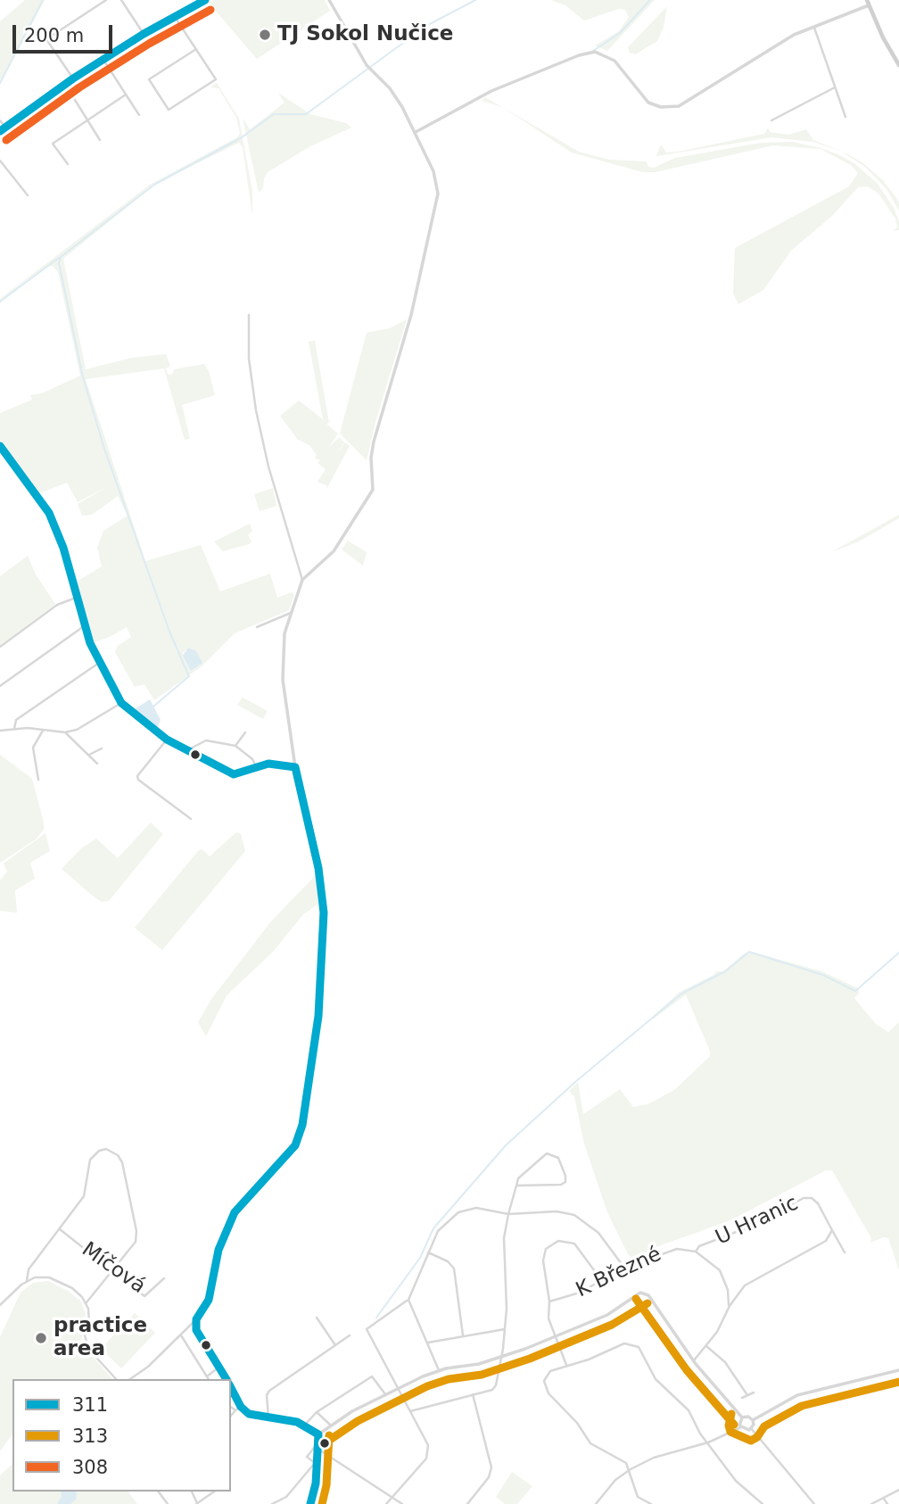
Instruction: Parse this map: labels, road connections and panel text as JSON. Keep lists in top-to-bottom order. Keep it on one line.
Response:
{"streets":{"street":["U Hranic","Míčová","K Březné"]},"crossings":[["U Hranic","K Březné"]],"places":["TJ Sokol Nučice","practice area"],"lines":["transit line 311","transit line 308","transit line 313"],"legend":["311","313","308"],"scale_bar":"200 m"}
